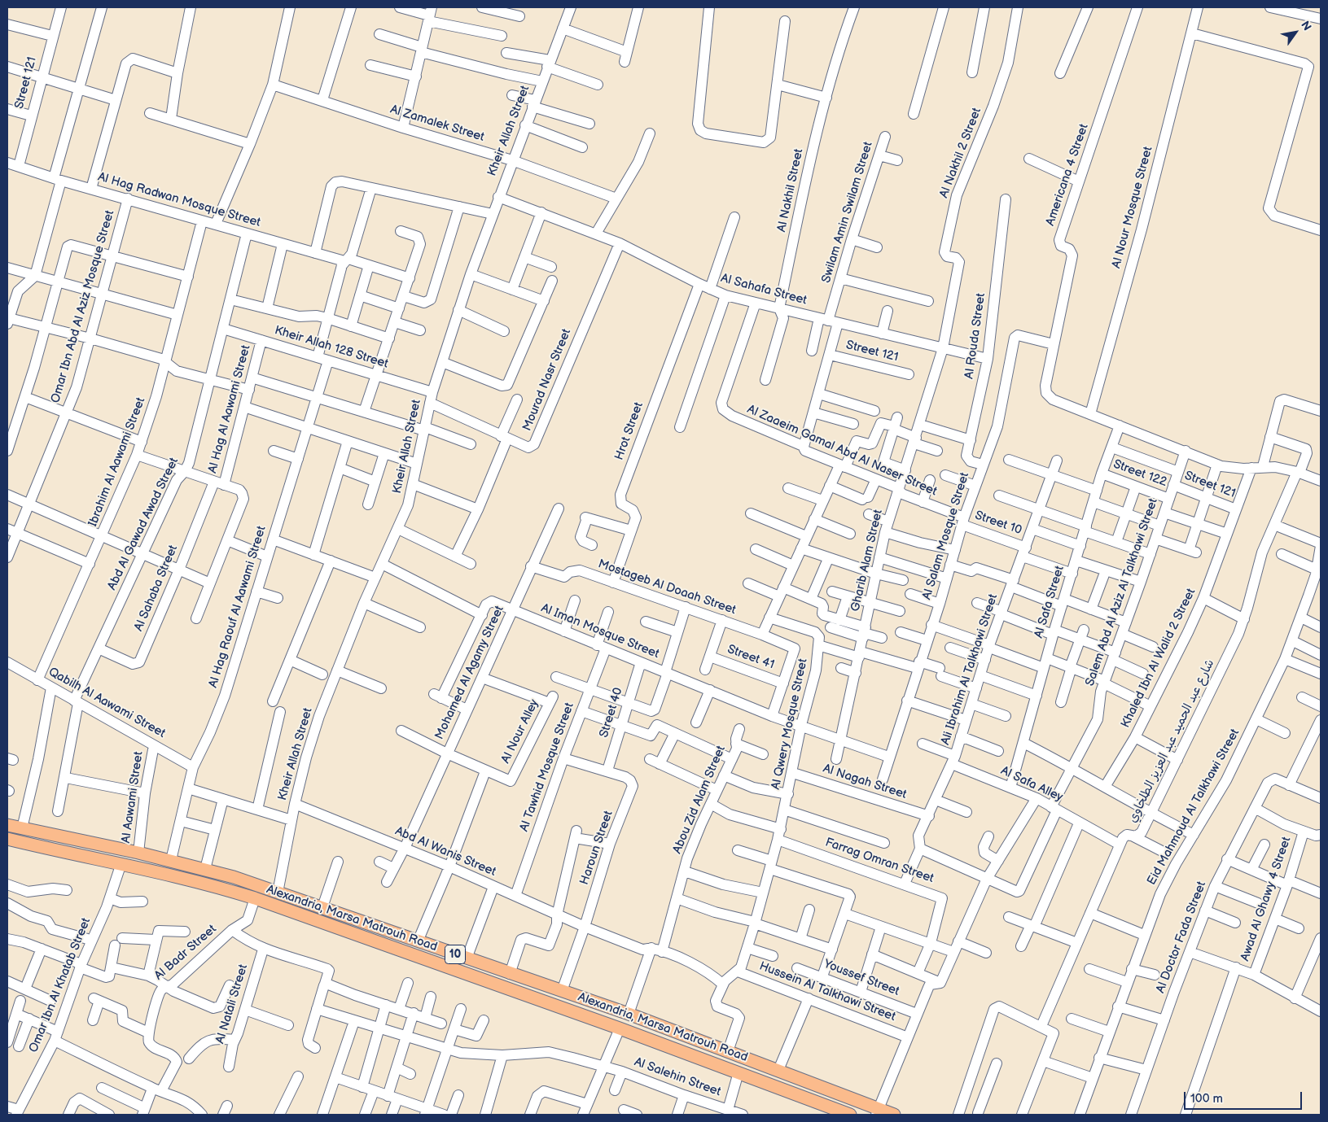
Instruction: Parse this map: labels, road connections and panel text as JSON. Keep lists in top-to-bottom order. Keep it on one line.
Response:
{"streets":{"main road":["Alexandria, Marsa Matrouh Road","10"],"street":["Street 121","Al Zamalek Street","Kheir Allah Street","Al Nakhil 2 Street","Americana 4 Street","Al Nakhil Street","Al Hag Radwan Mosque Street","Al Nour Mosque Street","Swilam Amin Swilam Street","Al Sahafa Street","Omar Ibn Abd Al Aziz Mosque Street","Al Rouda Street","Kheir Allah 128 Street","Mourad Nasr Street","Al Hag Al Aawami Street","Hrot Street","Al Zaaeim Gamal Abd Al Naser Street","Ibrahim Al Aawami Street","Street 122","Street 10","Abd Al Gawad Awad Street","Al Salam Mosque Street","Gharib Alam Street","Mostageb Al Doaah Street","Al Sahaba Street","Salem Abd Al Aziz Al Talkhawi Street","Al Safa Street","Al Hag Raouf Al Aawami Street","Al Iman Mosque Street","Street 41","Khaled Ibn Al Walid 2 Street","Ali Ibrahim Al Talkhawi Street","Mohamed Al Agamy Street","Qabilh Al Aawami Street","Street 40","Al Qwery Mosque Street","Al Nour Alley","شارع عبد الحميد عبد العزيز الطلخاوي","Al Tawhid Mosque Street","Al Nagah Street","Al Safa Alley","Al Aawami Street","Abou Zid Alam Street","Eid Mahmoud Al Talkhawi Street","Haroun Street","Abd Al Wanis Street","Farrag Omran Street","Awad Al Ghawy 4 Street","Al Doctor Fada Street","Al Badr Street","Youssef Street","Omar Ibn Al Khatab Street","Hussein Al Talkhawi Street","Al Natali Street","Al Salehin Street"]},"crossings":[["Street 121","Al Hag Radwan Mosque Street"],["Street 121","Salem Abd Al Aziz Al Talkhawi Street"],["Street 121","Al Safa Street"],["Street 121","Khaled Ibn Al Walid 2 Street"],["Al Zamalek Street","Kheir Allah Street"],["Kheir Allah Street","Al Sahafa Street"],["Kheir Allah Street","Kheir Allah 128 Street"],["Kheir Allah Street","Mourad Nasr Street"],["Kheir Allah Street","Abd Al Wanis Street"],["Kheir Allah Street","Alexandria, Marsa Matrouh Road"],["Al Nakhil 2 Street","Al Sahafa Street"],["Al Nakhil 2 Street","Gharib Alam Street"],["Americana 4 Street","Al Nour Mosque Street"],["Americana 4 Street","Al Salam Mosque Street"],["Al Nakhil Street","Al Sahafa Street"],["Al Hag Radwan Mosque Street","Omar Ibn Abd Al Aziz Mosque Street"],["Al Hag Radwan Mosque Street","Ibrahim Al Aawami Street"],["Al Hag Radwan Mosque Street","Abd Al Gawad Awad Street"],["Swilam Amin Swilam Street","Al Sahafa Street"],["Al Sahafa Street","Al Rouda Street"],["Al Sahafa Street","Mourad Nasr Street"],["Al Sahafa Street","Hrot Street"],["Al Sahafa Street","Al Zaaeim Gamal Abd Al Naser Street"],["Al Sahafa Street","Gharib Alam Street"],["Al Rouda Street","Al Salam Mosque Street"],["Kheir Allah 128 Street","Al Hag Al Aawami Street"],["Kheir Allah 128 Street","Abd Al Gawad Awad Street"],["Kheir Allah 128 Street","Al Hag Raouf Al Aawami Street"],["Al Hag Al Aawami Street","Al Sahaba Street"],["Hrot Street","Mostageb Al Doaah Street"],["Al Zaaeim Gamal Abd Al Naser Street","Street 10"],["Al Zaaeim Gamal Abd Al Naser Street","Al Salam Mosque Street"],["Al Zaaeim Gamal Abd Al Naser Street","Gharib Alam Street"],["Ibrahim Al Aawami Street","Qabilh Al Aawami Street"],["Street 122","Salem Abd Al Aziz Al Talkhawi Street"],["Street 122","Al Safa Street"],["Street 10","Al Salam Mosque Street"],["Street 10","Al Safa Street"],["Street 10","Ali Ibrahim Al Talkhawi Street"],["Abd Al Gawad Awad Street","Al Sahaba Street"],["Abd Al Gawad Awad Street","Qabilh Al Aawami Street"],["Al Salam Mosque Street","Al Iman Mosque Street"],["Gharib Alam Street","Al Iman Mosque Street"],["Mostageb Al Doaah Street","Street 41"],["Mostageb Al Doaah Street","Mohamed Al Agamy Street"],["Salem Abd Al Aziz Al Talkhawi Street","Al Safa Alley"],["Al Safa Street","Al Safa Alley"],["Al Hag Raouf Al Aawami Street","Qabilh Al Aawami Street"],["Al Hag Raouf Al Aawami Street","Alexandria, Marsa Matrouh Road"],["Al Iman Mosque Street","Mohamed Al Agamy Street"],["Al Iman Mosque Street","Street 40"],["Al Iman Mosque Street","Al Qwery Mosque Street"],["Al Iman Mosque Street","Al Tawhid Mosque Street"],["Ali Ibrahim Al Talkhawi Street","Al Nagah Street"],["Ali Ibrahim Al Talkhawi Street","Al Safa Alley"],["Ali Ibrahim Al Talkhawi Street","Farrag Omran Street"],["Mohamed Al Agamy Street","Al Nour Alley"],["Mohamed Al Agamy Street","Abd Al Wanis Street"],["Qabilh Al Aawami Street","Al Aawami Street"],["Street 40","Haroun Street"],["Al Qwery Mosque Street","Al Nagah Street"],["Al Qwery Mosque Street","Abd Al Wanis Street"],["Al Qwery Mosque Street","Farrag Omran Street"],["Al Qwery Mosque Street","Alexandria, Marsa Matrouh Road"],["Al Qwery Mosque Street","Hussein Al Talkhawi Street"],["شارع عبد الحميد عبد العزيز الطلخاوي","Al Safa Alley"],["Al Tawhid Mosque Street","Haroun Street"],["Al Tawhid Mosque Street","Abd Al Wanis Street"],["Al Aawami Street","Alexandria, Marsa Matrouh Road"],["Abou Zid Alam Street","Abd Al Wanis Street"],["Haroun Street","Abd Al Wanis Street"],["Haroun Street","Alexandria, Marsa Matrouh Road"],["Alexandria, Marsa Matrouh Road","Al Badr Street"],["Alexandria, Marsa Matrouh Road","Omar Ibn Al Khatab Street"]],"scale_bar":"100 m","north":"top right"}
